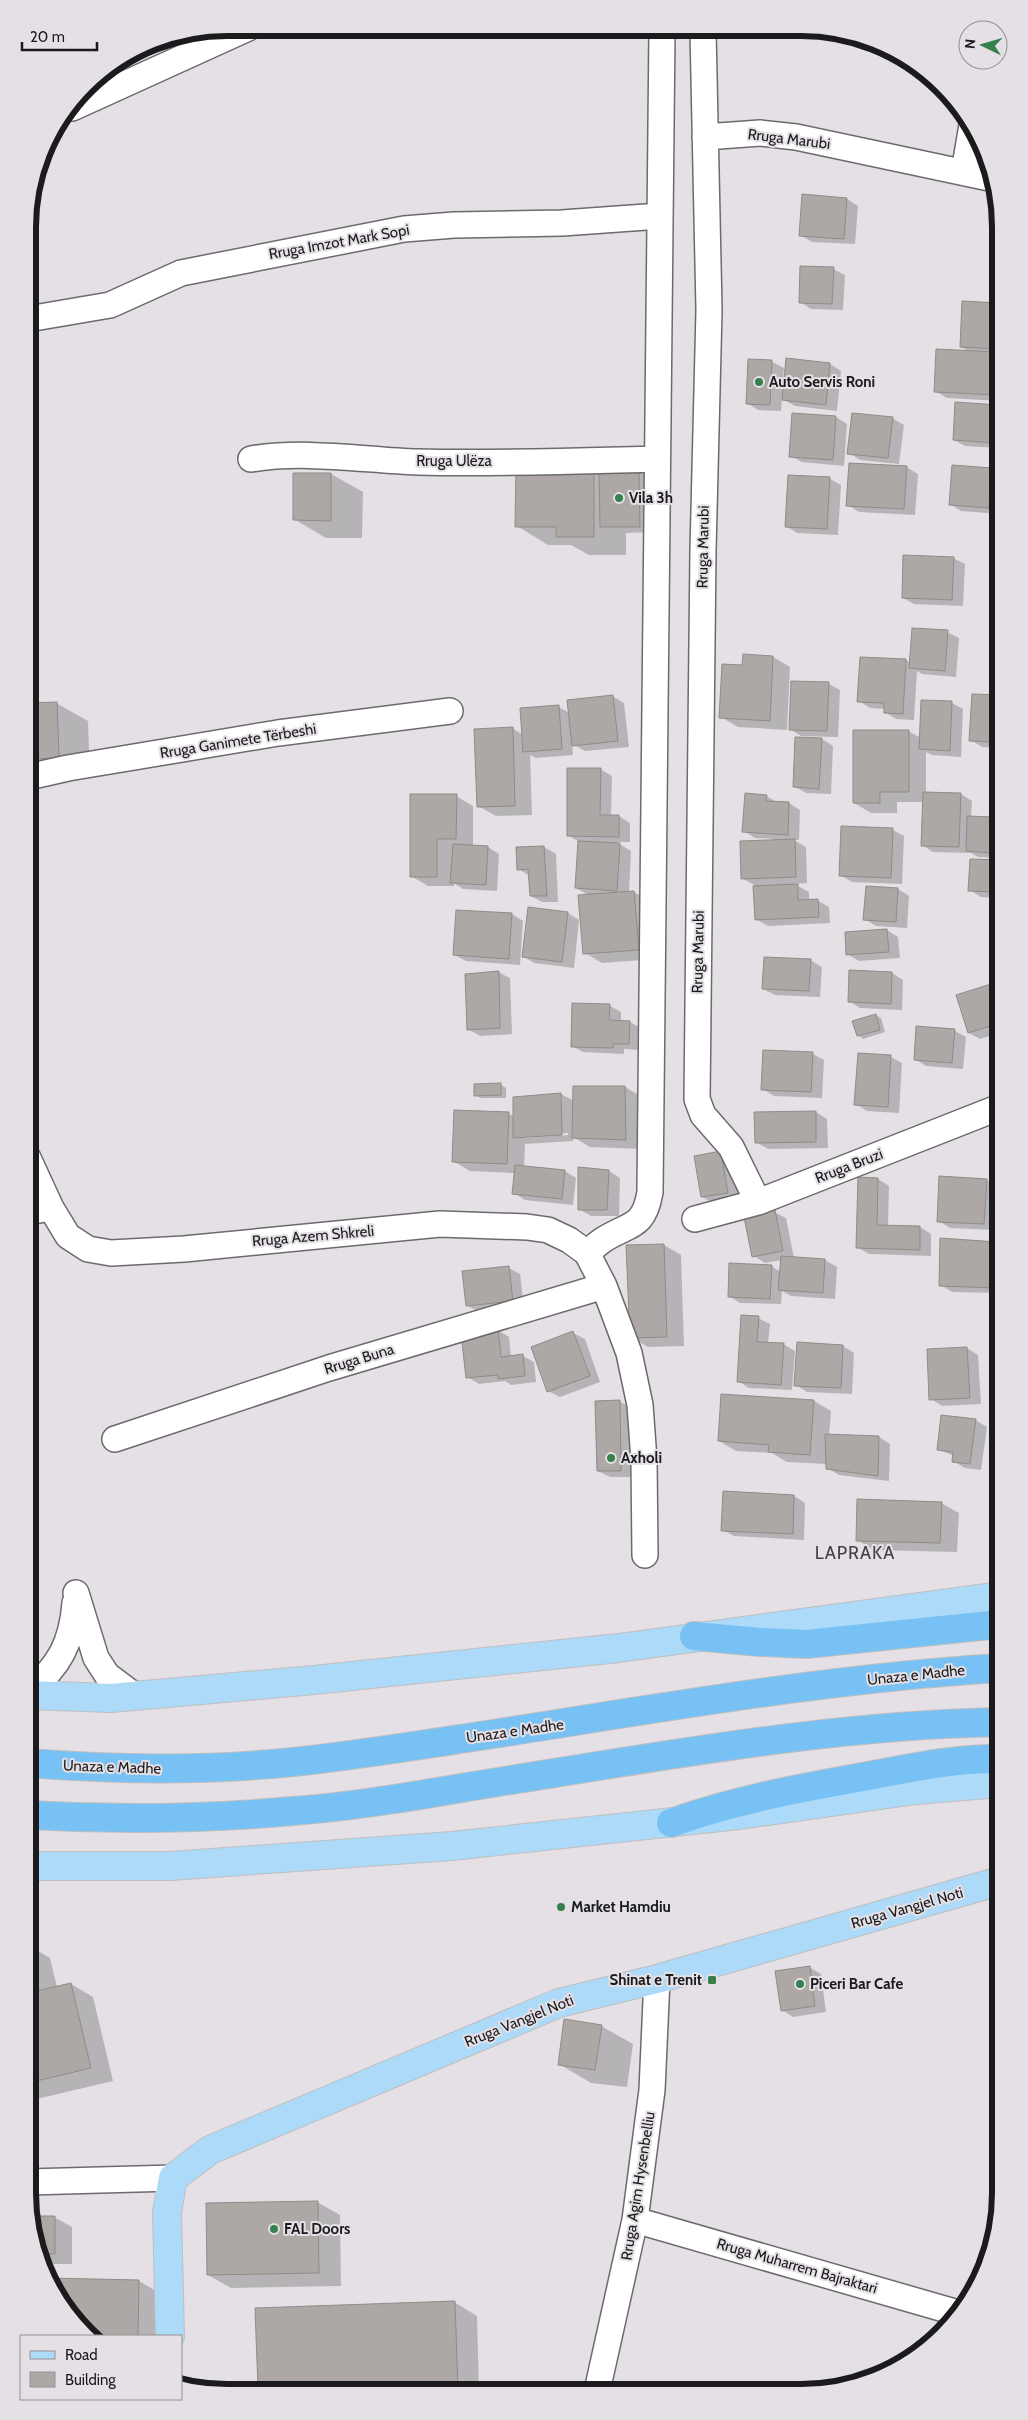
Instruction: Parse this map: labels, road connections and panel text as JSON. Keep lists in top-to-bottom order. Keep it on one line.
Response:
{"streets":{"highway":["Unaza e Madhe"],"main road":["Rruga Vangjel Noti"],"street":["Rruga Marubi","Rruga Imzot Mark Sopi","Rruga Ulëza","Rruga Ganimete Tërbeshi","Rruga Bruzi","Rruga Azem Shkreli","Rruga Buna","Rruga Agim Hysenbelliu","Rruga Muharrem Bajraktari"]},"crossings":[["Rruga Marubi","Rruga Bruzi"],["Rruga Vangjel Noti","Rruga Agim Hysenbelliu"],["Rruga Agim Hysenbelliu","Rruga Muharrem Bajraktari"]],"districts":["LAPRAKA"],"places":{"other":["Auto Servis Roni","Vila 3h","Axholi","Market Hamdiu","Piceri Bar Cafe","FAL Doors"],"transit":["Shinat e Trenit"]},"legend":["Road","Building"],"scale_bar":"20 m","north":"left"}
